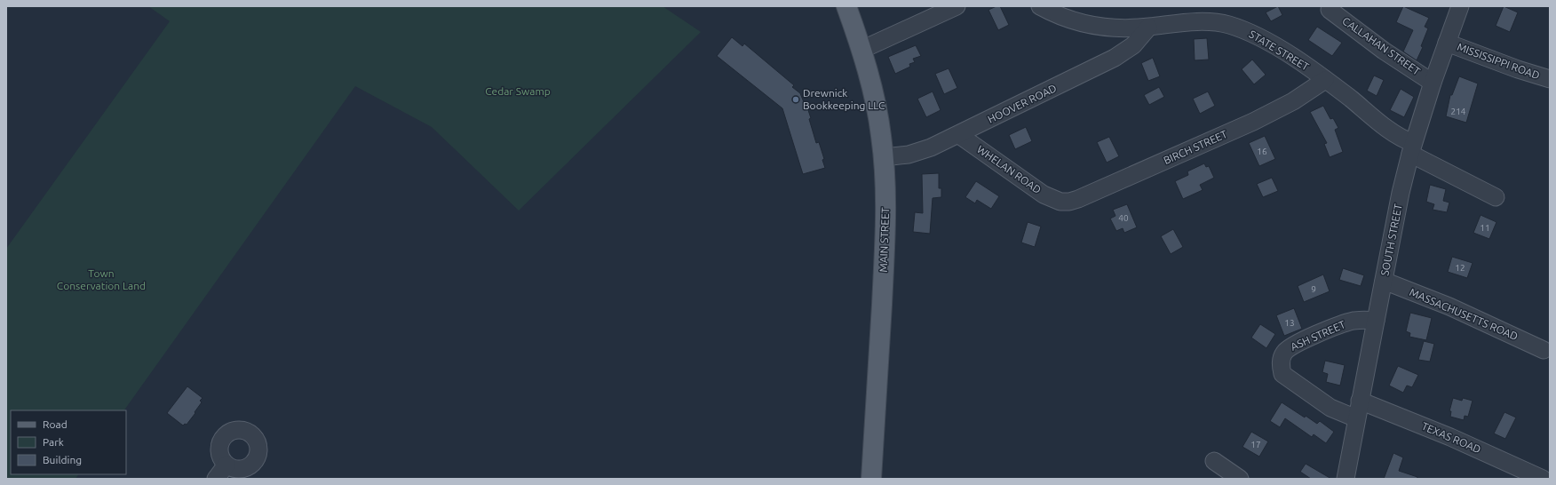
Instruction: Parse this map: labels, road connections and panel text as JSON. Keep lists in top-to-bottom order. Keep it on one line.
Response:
{"streets":{"main road":["MAIN STREET"],"street":["CALLAHAN STREET","STATE STREET","MISSISSIPPI ROAD","HOOVER ROAD","BIRCH STREET","WHELAN ROAD","SOUTH STREET","MASSACHUSETTS ROAD","ASH STREET","TEXAS ROAD"]},"crossings":[["CALLAHAN STREET","SOUTH STREET"],["STATE STREET","HOOVER ROAD"],["STATE STREET","BIRCH STREET"],["STATE STREET","SOUTH STREET"],["MISSISSIPPI ROAD","SOUTH STREET"],["HOOVER ROAD","WHELAN ROAD"],["HOOVER ROAD","MAIN STREET"],["BIRCH STREET","WHELAN ROAD"],["SOUTH STREET","MASSACHUSETTS ROAD"],["SOUTH STREET","ASH STREET"],["SOUTH STREET","TEXAS ROAD"]],"parks":["Cedar Swamp","Town Conservation Land"],"places":["Drewnick Bookkeeping LLC"],"house_numbers":["214","16","40","11","12","9","13","17"],"legend":["Road","Park","Building"]}
